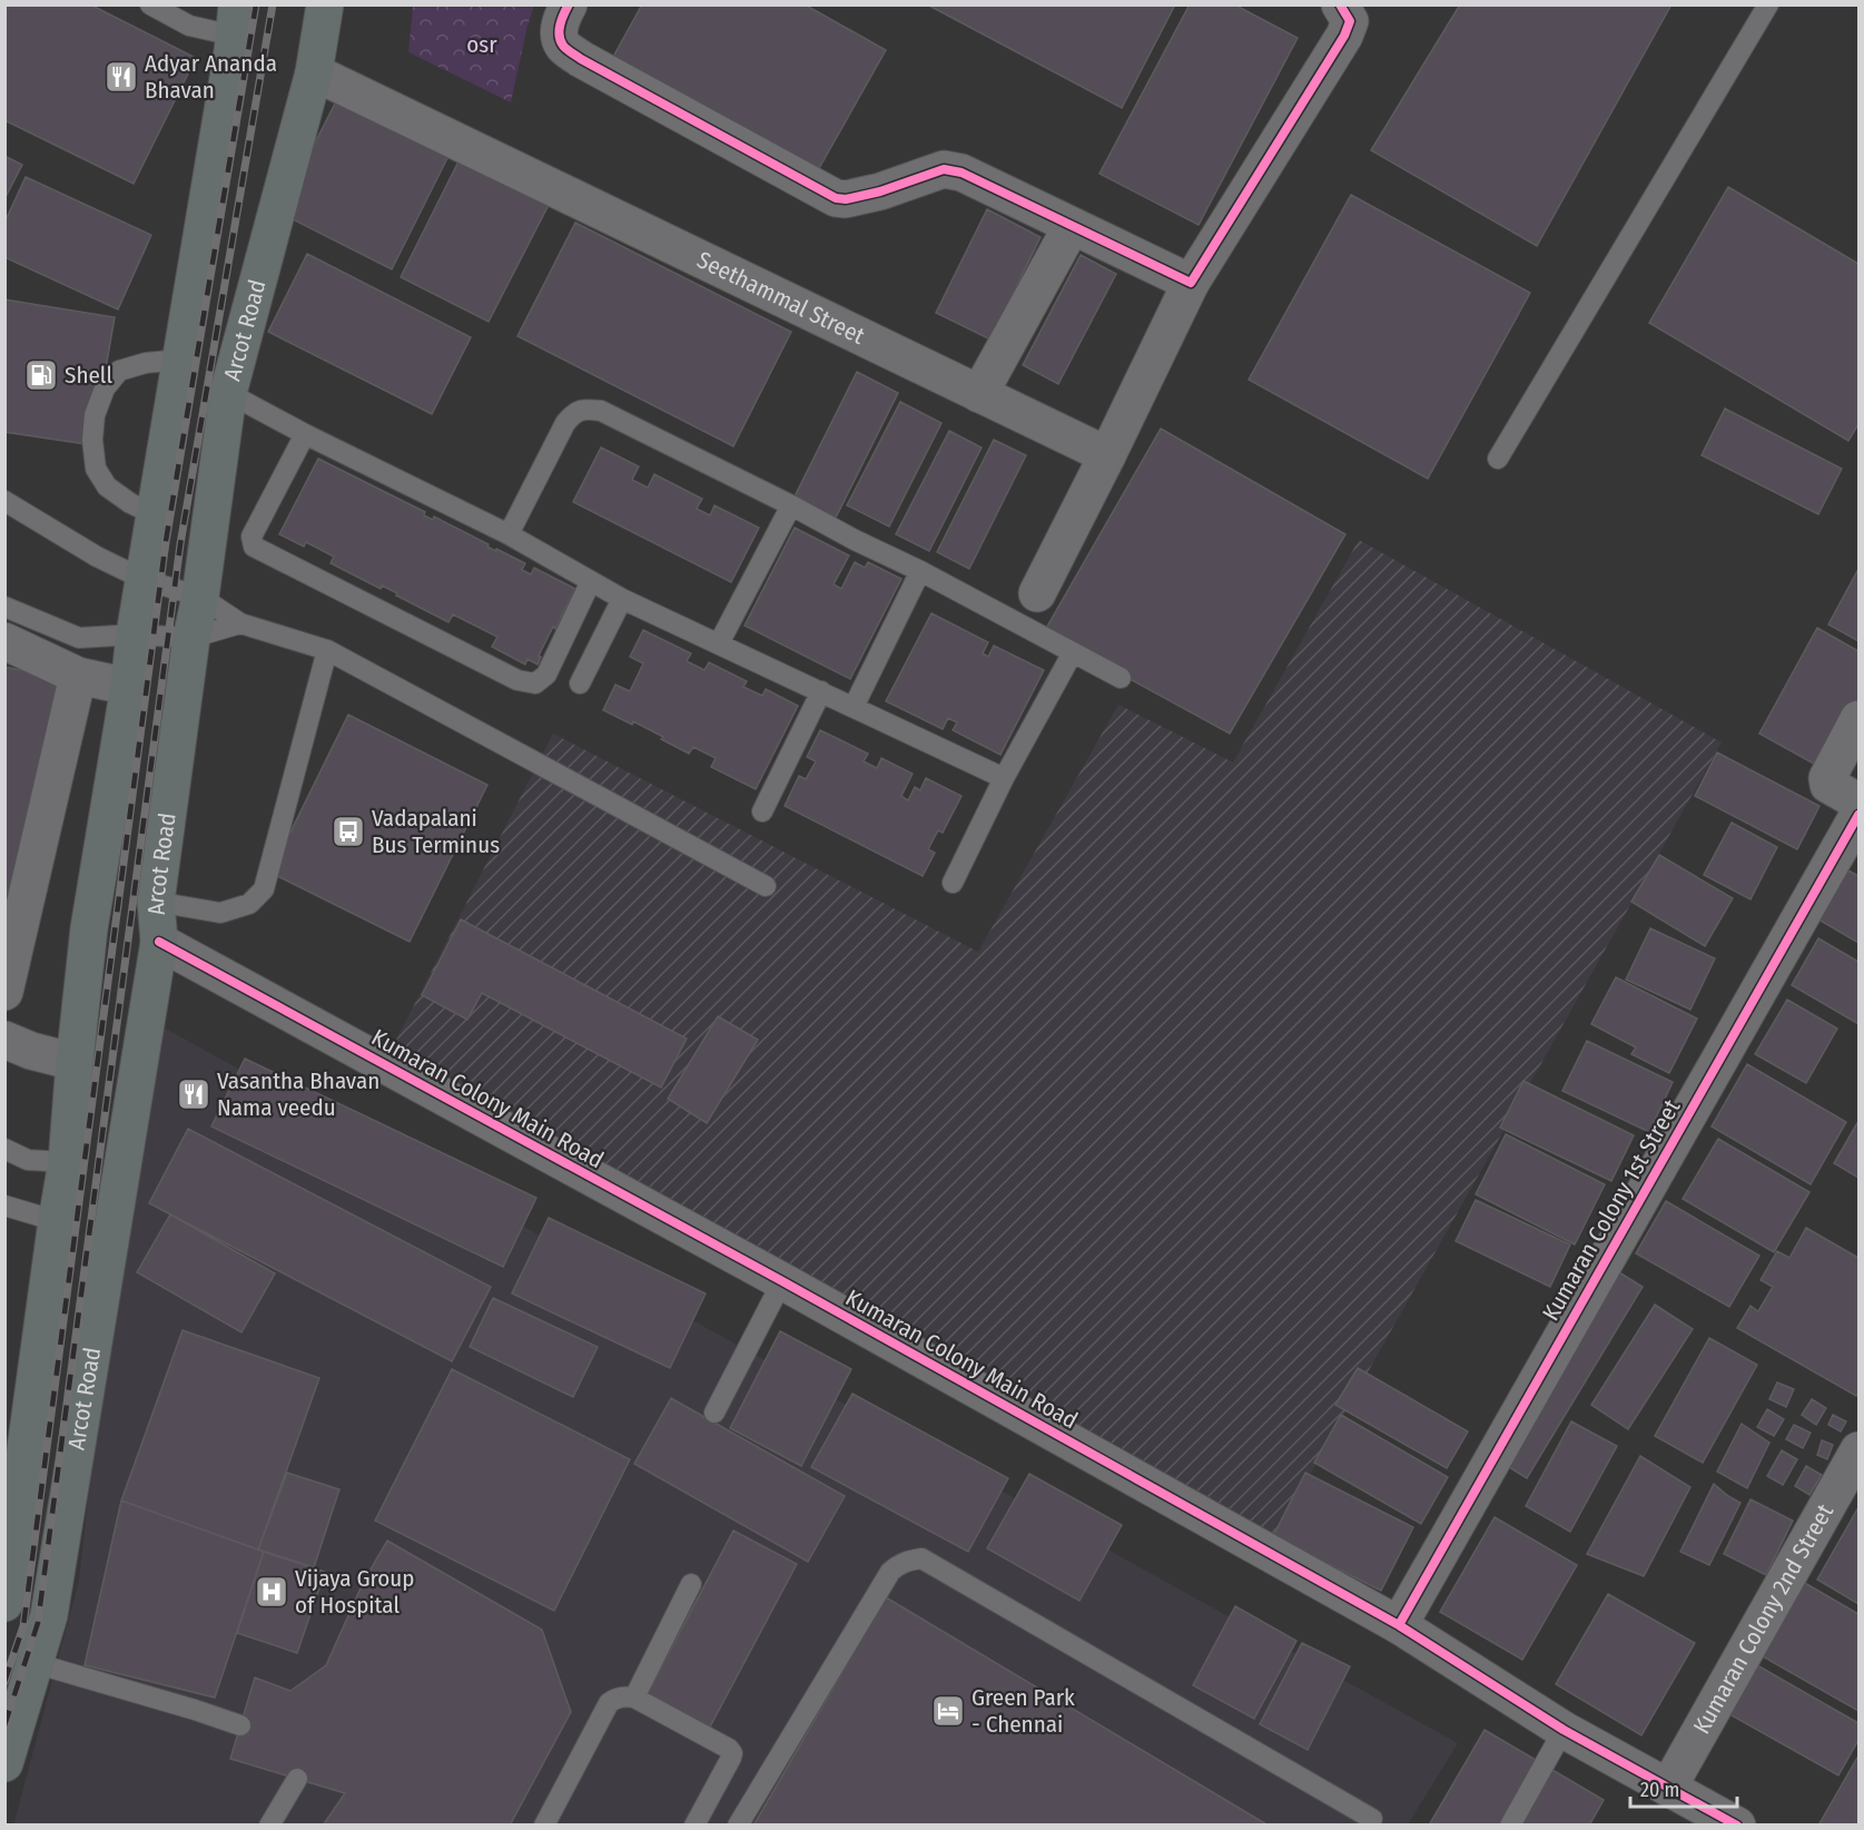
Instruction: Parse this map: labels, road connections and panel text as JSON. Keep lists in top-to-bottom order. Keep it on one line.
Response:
{"streets":{"main road":["Arcot Road"],"street":["Seethammal Street","Kumaran Colony Main Road","Kumaran Colony 1st Street","Kumaran Colony 2nd Street"]},"crossings":[["Seethammal Street","Arcot Road"],["Arcot Road","Kumaran Colony Main Road"],["Kumaran Colony Main Road","Kumaran Colony 1st Street"],["Kumaran Colony Main Road","Kumaran Colony 2nd Street"]],"parks":["osr"],"places":{"restaurant":["Adyar Ananda Bhavan","Vasantha Bhavan Nama veedu"],"fuel station":["Shell"],"bus stop":["Vadapalani Bus Terminus"],"hospital":["Vijaya Group of Hospital"],"hotel":["Green Park - Chennai"]},"scale_bar":"20 m"}
